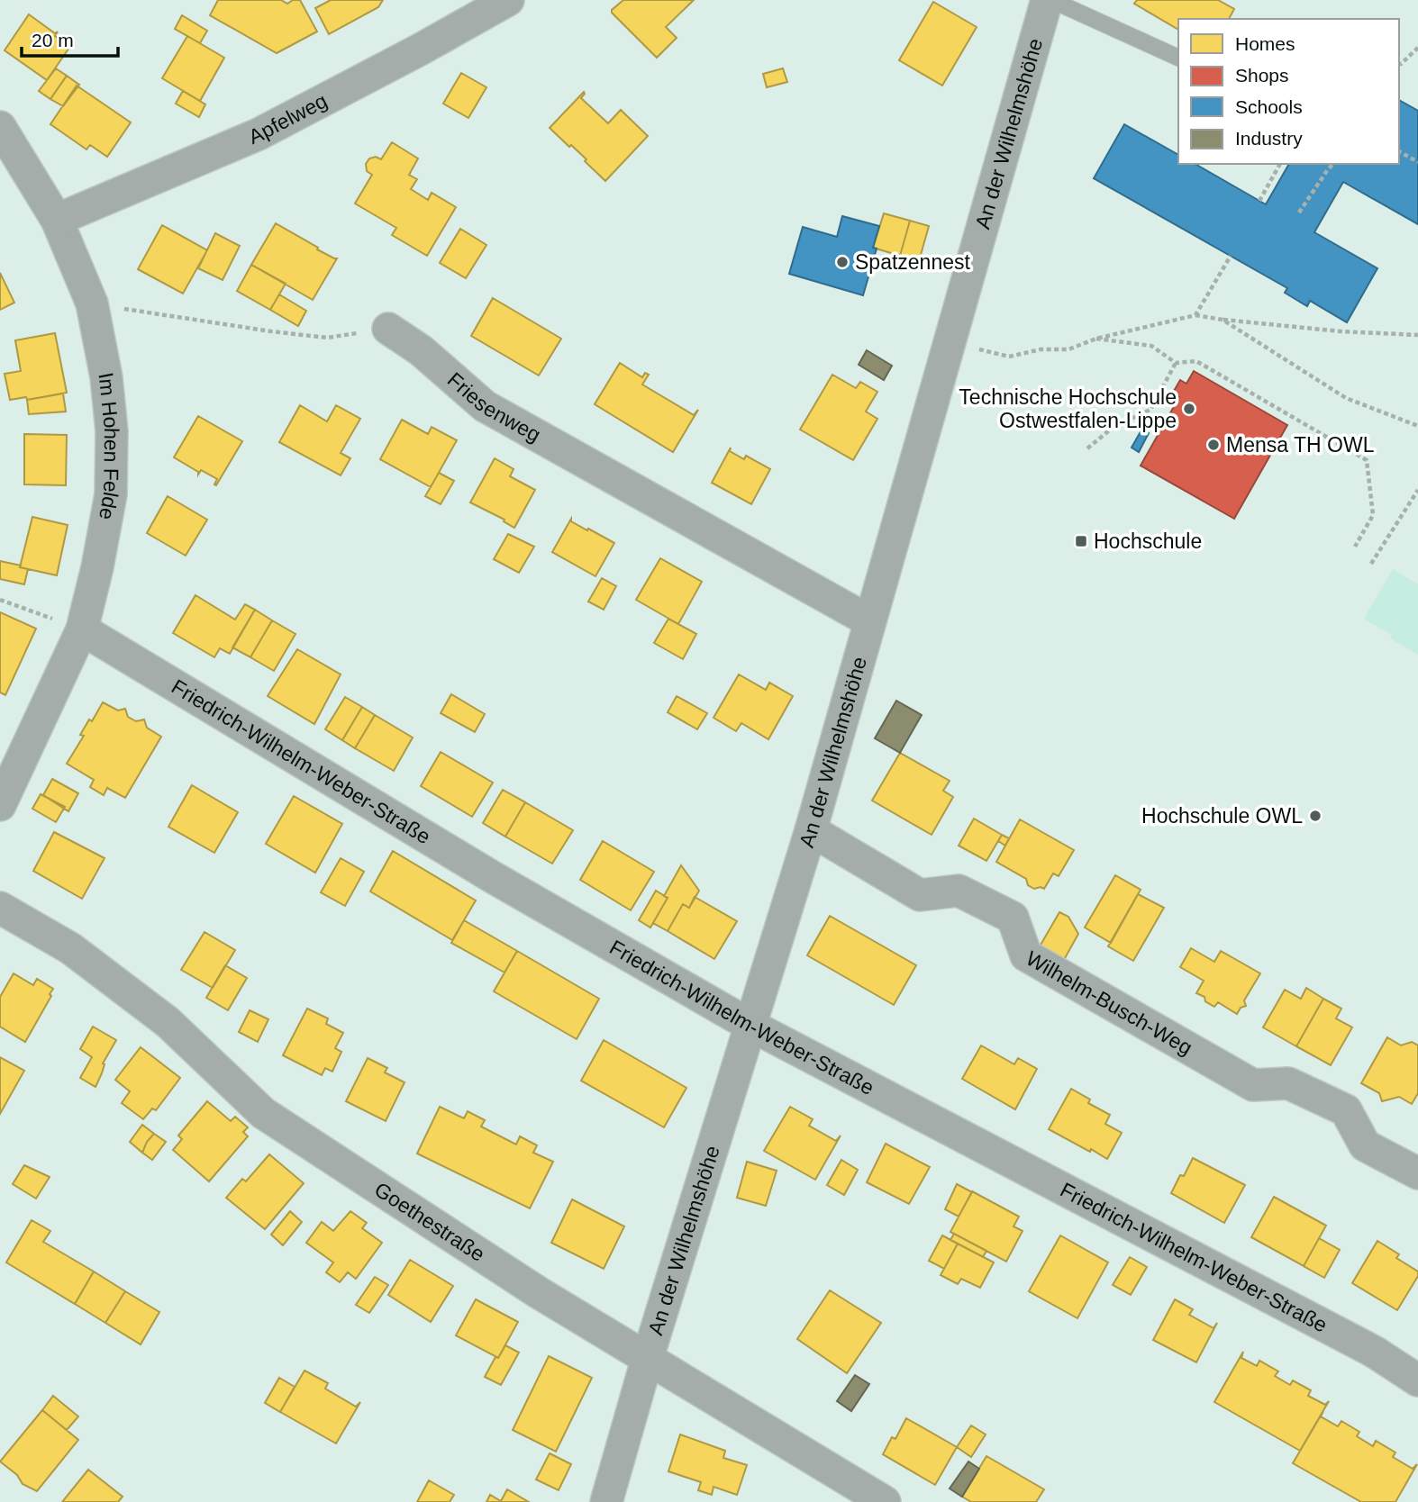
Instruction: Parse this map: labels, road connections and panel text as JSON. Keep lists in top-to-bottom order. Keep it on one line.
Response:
{"streets":{"street":["Apfelweg","An der Wilhelmshöhe","Friesenweg","Im Hohen Felde","Friedrich-Wilhelm-Weber-Straße","Wilhelm-Busch-Weg","Goethestraße"]},"crossings":[["Apfelweg","Im Hohen Felde"],["An der Wilhelmshöhe","Friesenweg"],["An der Wilhelmshöhe","Friedrich-Wilhelm-Weber-Straße"],["An der Wilhelmshöhe","Wilhelm-Busch-Weg"],["An der Wilhelmshöhe","Goethestraße"],["Im Hohen Felde","Friedrich-Wilhelm-Weber-Straße"]],"places":{"other":["Spatzennest","Technische Hochschule Ostwestfalen-Lippe","Mensa TH OWL","Hochschule OWL"],"transit":["Hochschule"]},"legend":["Homes","Shops","Schools","Industry"],"scale_bar":"20 m"}
